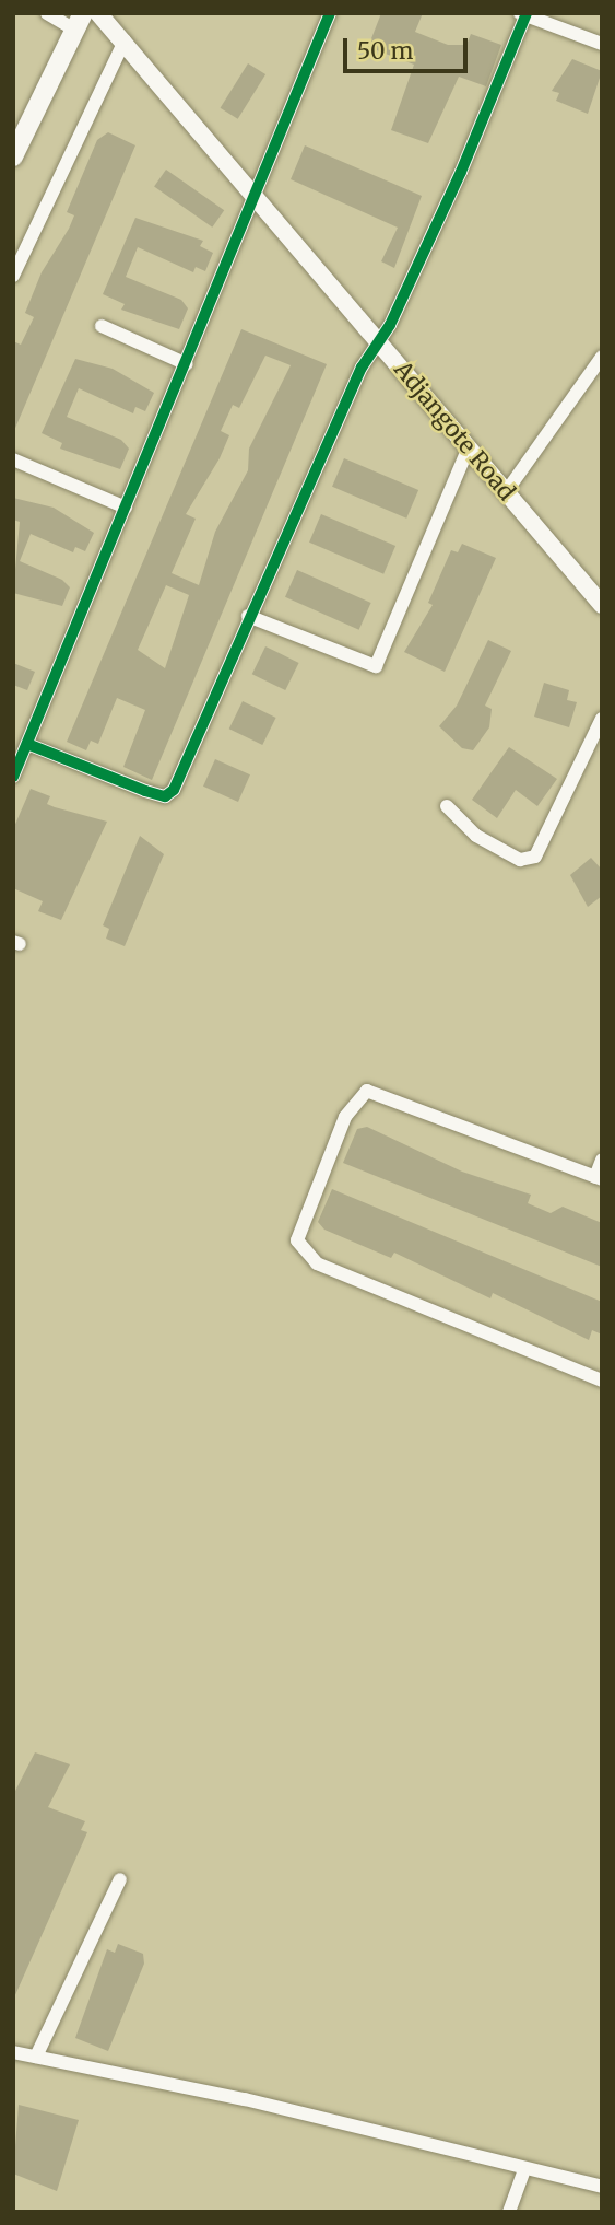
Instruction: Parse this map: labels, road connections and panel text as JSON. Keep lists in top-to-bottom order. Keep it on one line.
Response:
{"streets":{"street":["Adjangote Road"]},"scale_bar":"50 m"}
